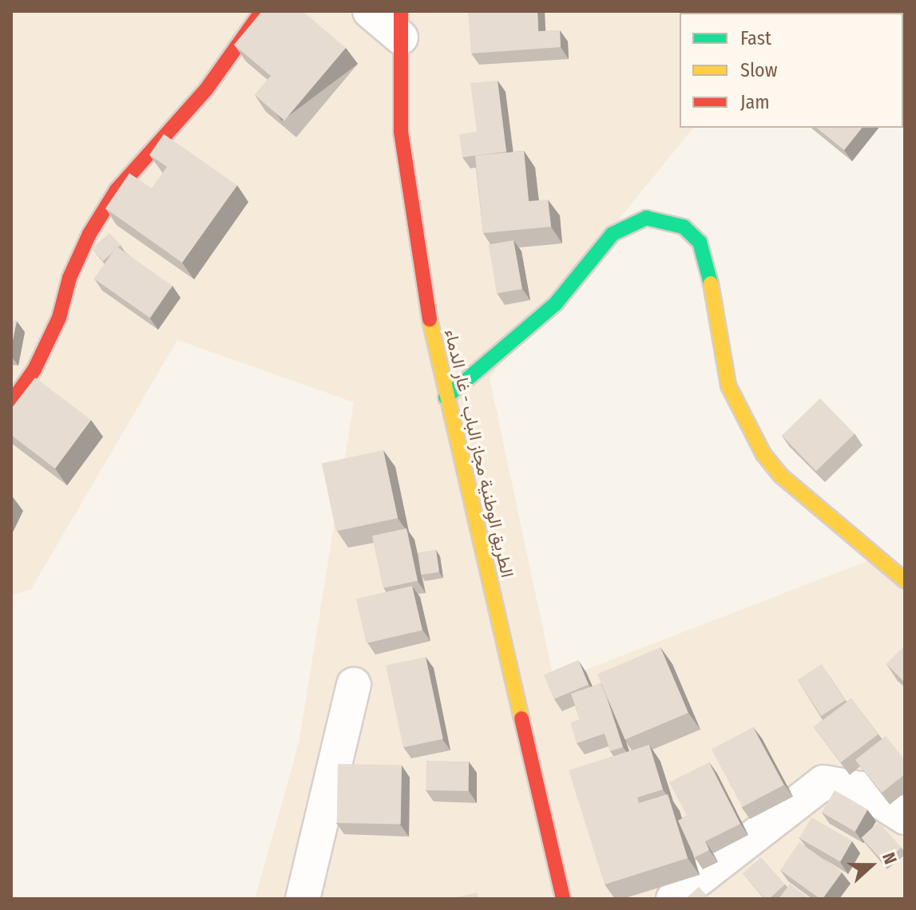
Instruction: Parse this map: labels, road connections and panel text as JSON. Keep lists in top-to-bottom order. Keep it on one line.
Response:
{"streets":{"street":["الطريق الوطنية مجاز الباب - غار الدماء"]},"legend":["Fast","Slow","Jam"],"north":"right"}
